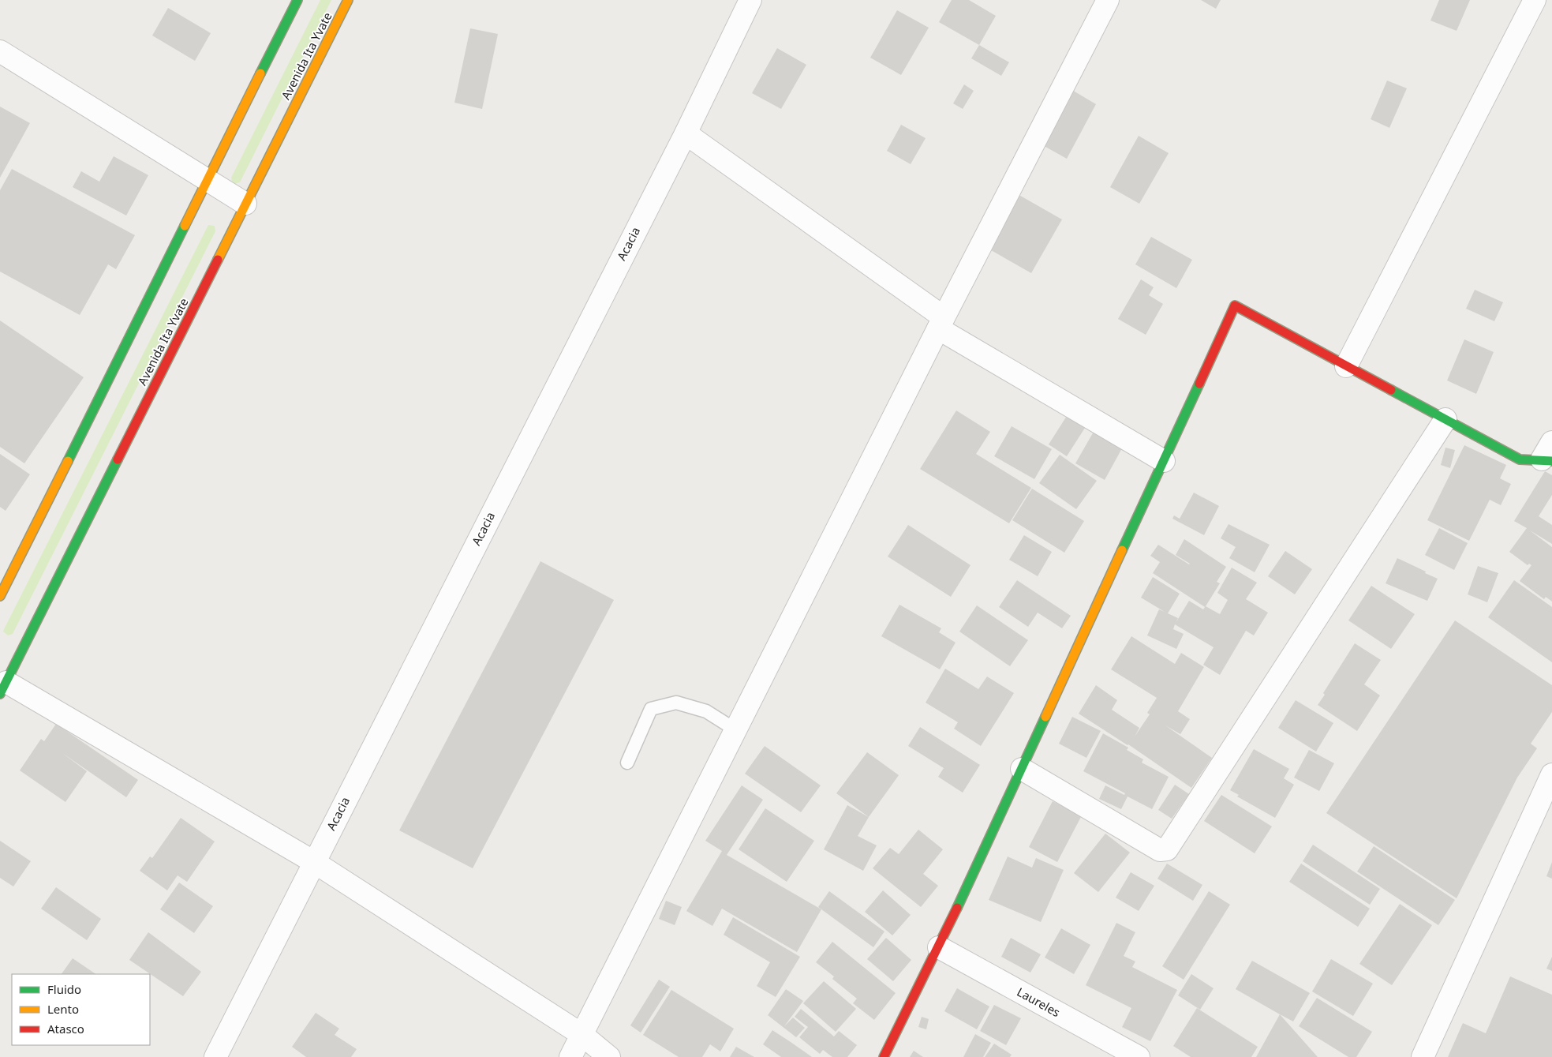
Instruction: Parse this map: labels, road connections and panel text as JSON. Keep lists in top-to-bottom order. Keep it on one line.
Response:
{"streets":{"street":["Avenida Ita Yvate","Acacia","Laureles"]},"legend":["Fluido","Lento","Atasco"]}
